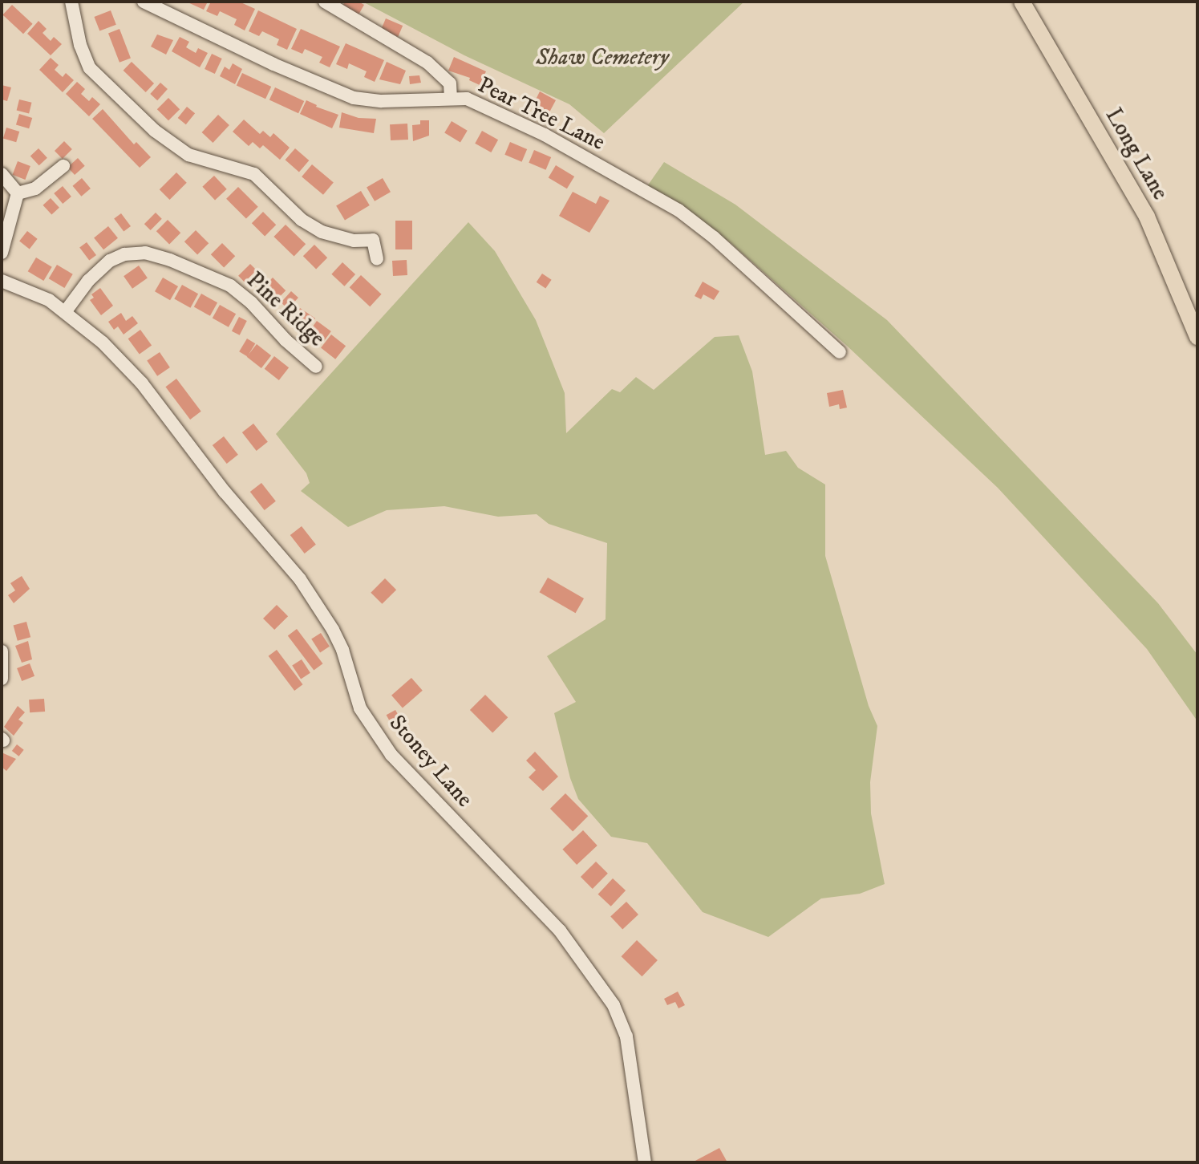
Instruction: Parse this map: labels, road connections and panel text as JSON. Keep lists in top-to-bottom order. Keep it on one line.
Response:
{"streets":{"main road":["Long Lane"],"street":["Pear Tree Lane","Pine Ridge","Stoney Lane"]},"crossings":[["Pine Ridge","Stoney Lane"]],"parks":["Shaw Cemetery"]}
